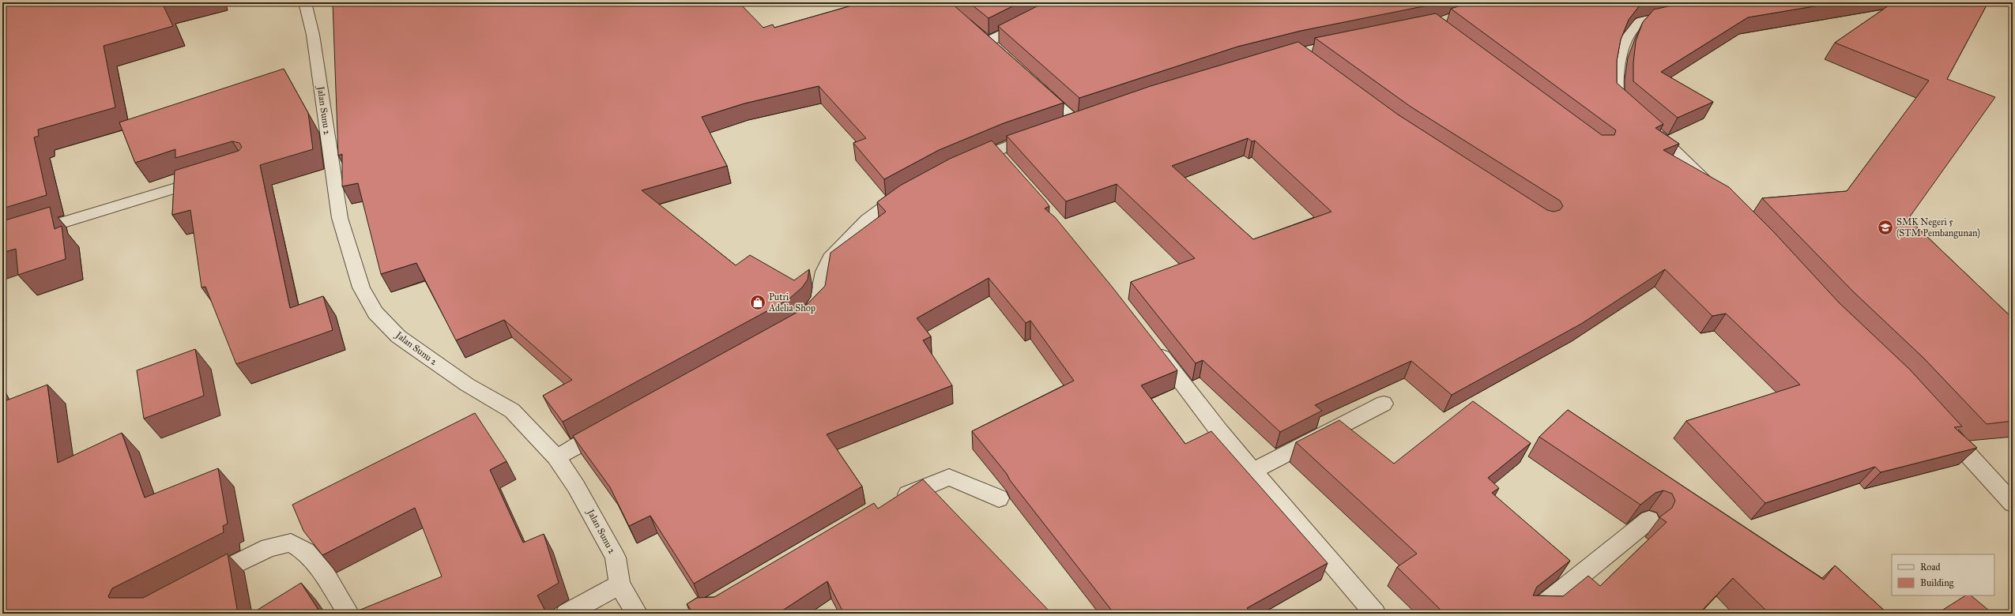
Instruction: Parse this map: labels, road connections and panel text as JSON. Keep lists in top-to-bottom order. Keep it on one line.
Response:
{"streets":{"street":["Jalan Sunu 2"]},"places":{"school or university":["SMK Negeri 5 (STM Pembangunan)"],"shop":["Putri Adelia Shop"]},"legend":["Road","Building"]}
